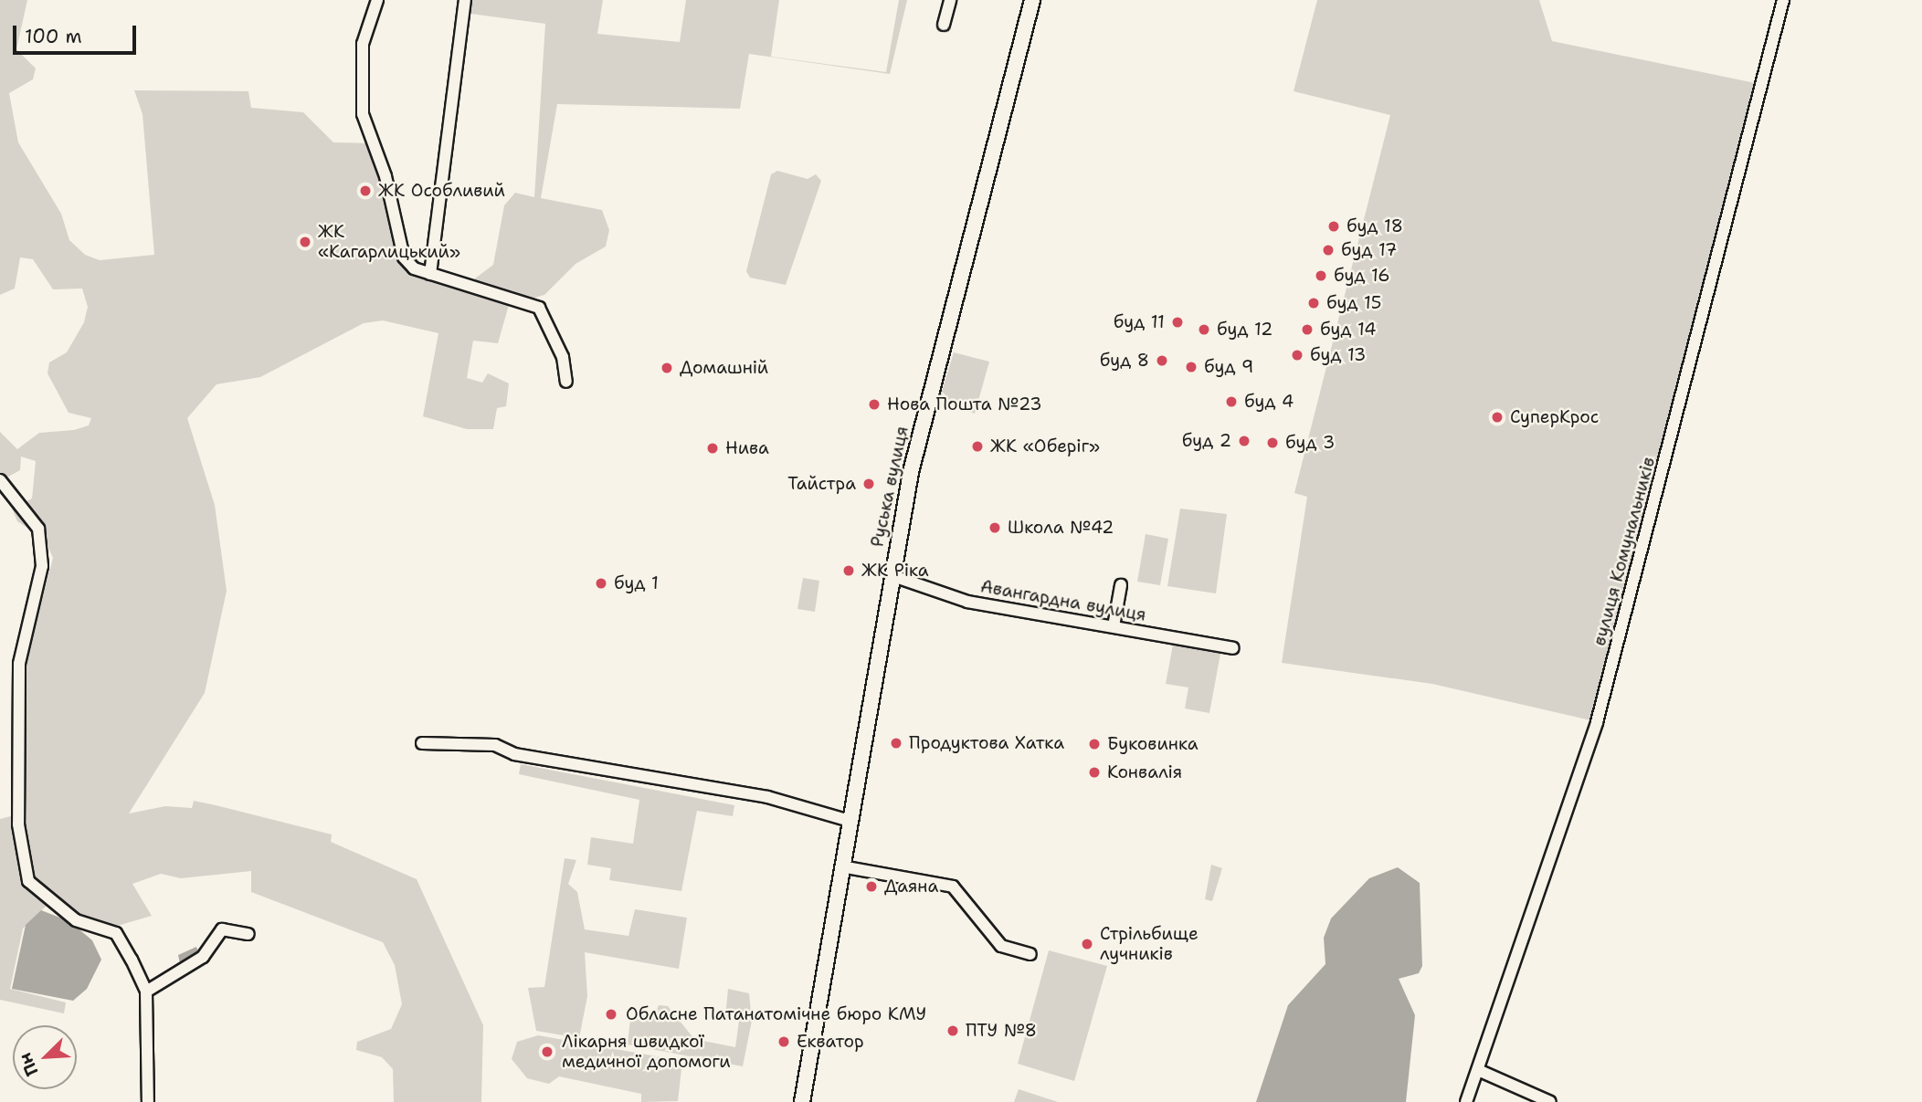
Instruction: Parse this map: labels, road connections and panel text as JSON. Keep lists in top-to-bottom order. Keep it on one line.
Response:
{"streets":{"main road":["Руська вулиця"],"street":["вулиця Комунальників","Авангардна вулиця"]},"crossings":[["Руська вулиця","Авангардна вулиця"]],"places":["ЖК Особливий","буд 18","ЖК «Кагарлицький»","буд 17","буд 16","буд 15","буд 11","буд 12","буд 14","буд 13","буд 8","буд 9","Домашній","буд 4","Нова Пошта №23","СуперКрос","буд 2","буд 3","ЖК «Оберіг»","Нива","Тайстра","Школа №42","ЖК Ріка","буд 1","Продуктова Хатка","Буковинка","Конвалія","Даяна","Стрільбище лучників","Обласне Патанатомічне бюро КМУ","ПТУ №8","Екватор","Лікарня швидкої медичної допомоги"],"scale_bar":"100 m","north":"bottom left"}
